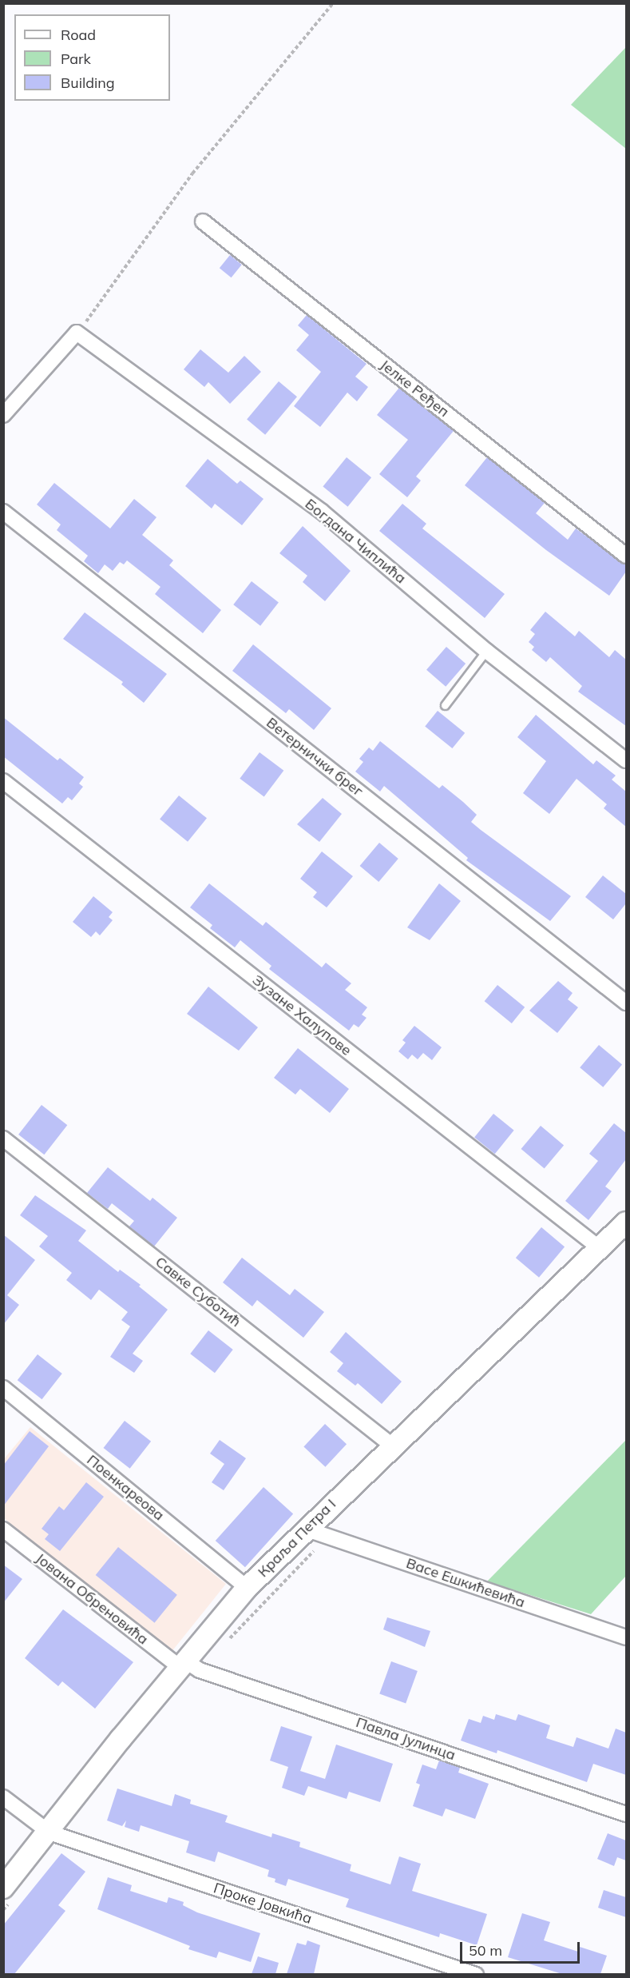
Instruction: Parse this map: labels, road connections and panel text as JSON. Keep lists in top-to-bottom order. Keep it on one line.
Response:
{"streets":{"street":["Јелке Ређеп","Богдана Чиплића","Ветернички брег","Зузане Халупове","Савке Суботић","Поенкареова","Краља Петра I","Васе Ешкићевића","Јована Обреновића","Павла Јулинца","Проке Јовкића"]},"crossings":[["Зузане Халупове","Краља Петра I"],["Савке Суботић","Краља Петра I"],["Поенкареова","Краља Петра I"],["Краља Петра I","Васе Ешкићевића"],["Краља Петра I","Јована Обреновића"],["Краља Петра I","Павла Јулинца"],["Краља Петра I","Проке Јовкића"],["Јована Обреновића","Павла Јулинца"]],"legend":["Road","Park","Building"],"scale_bar":"50 m"}
